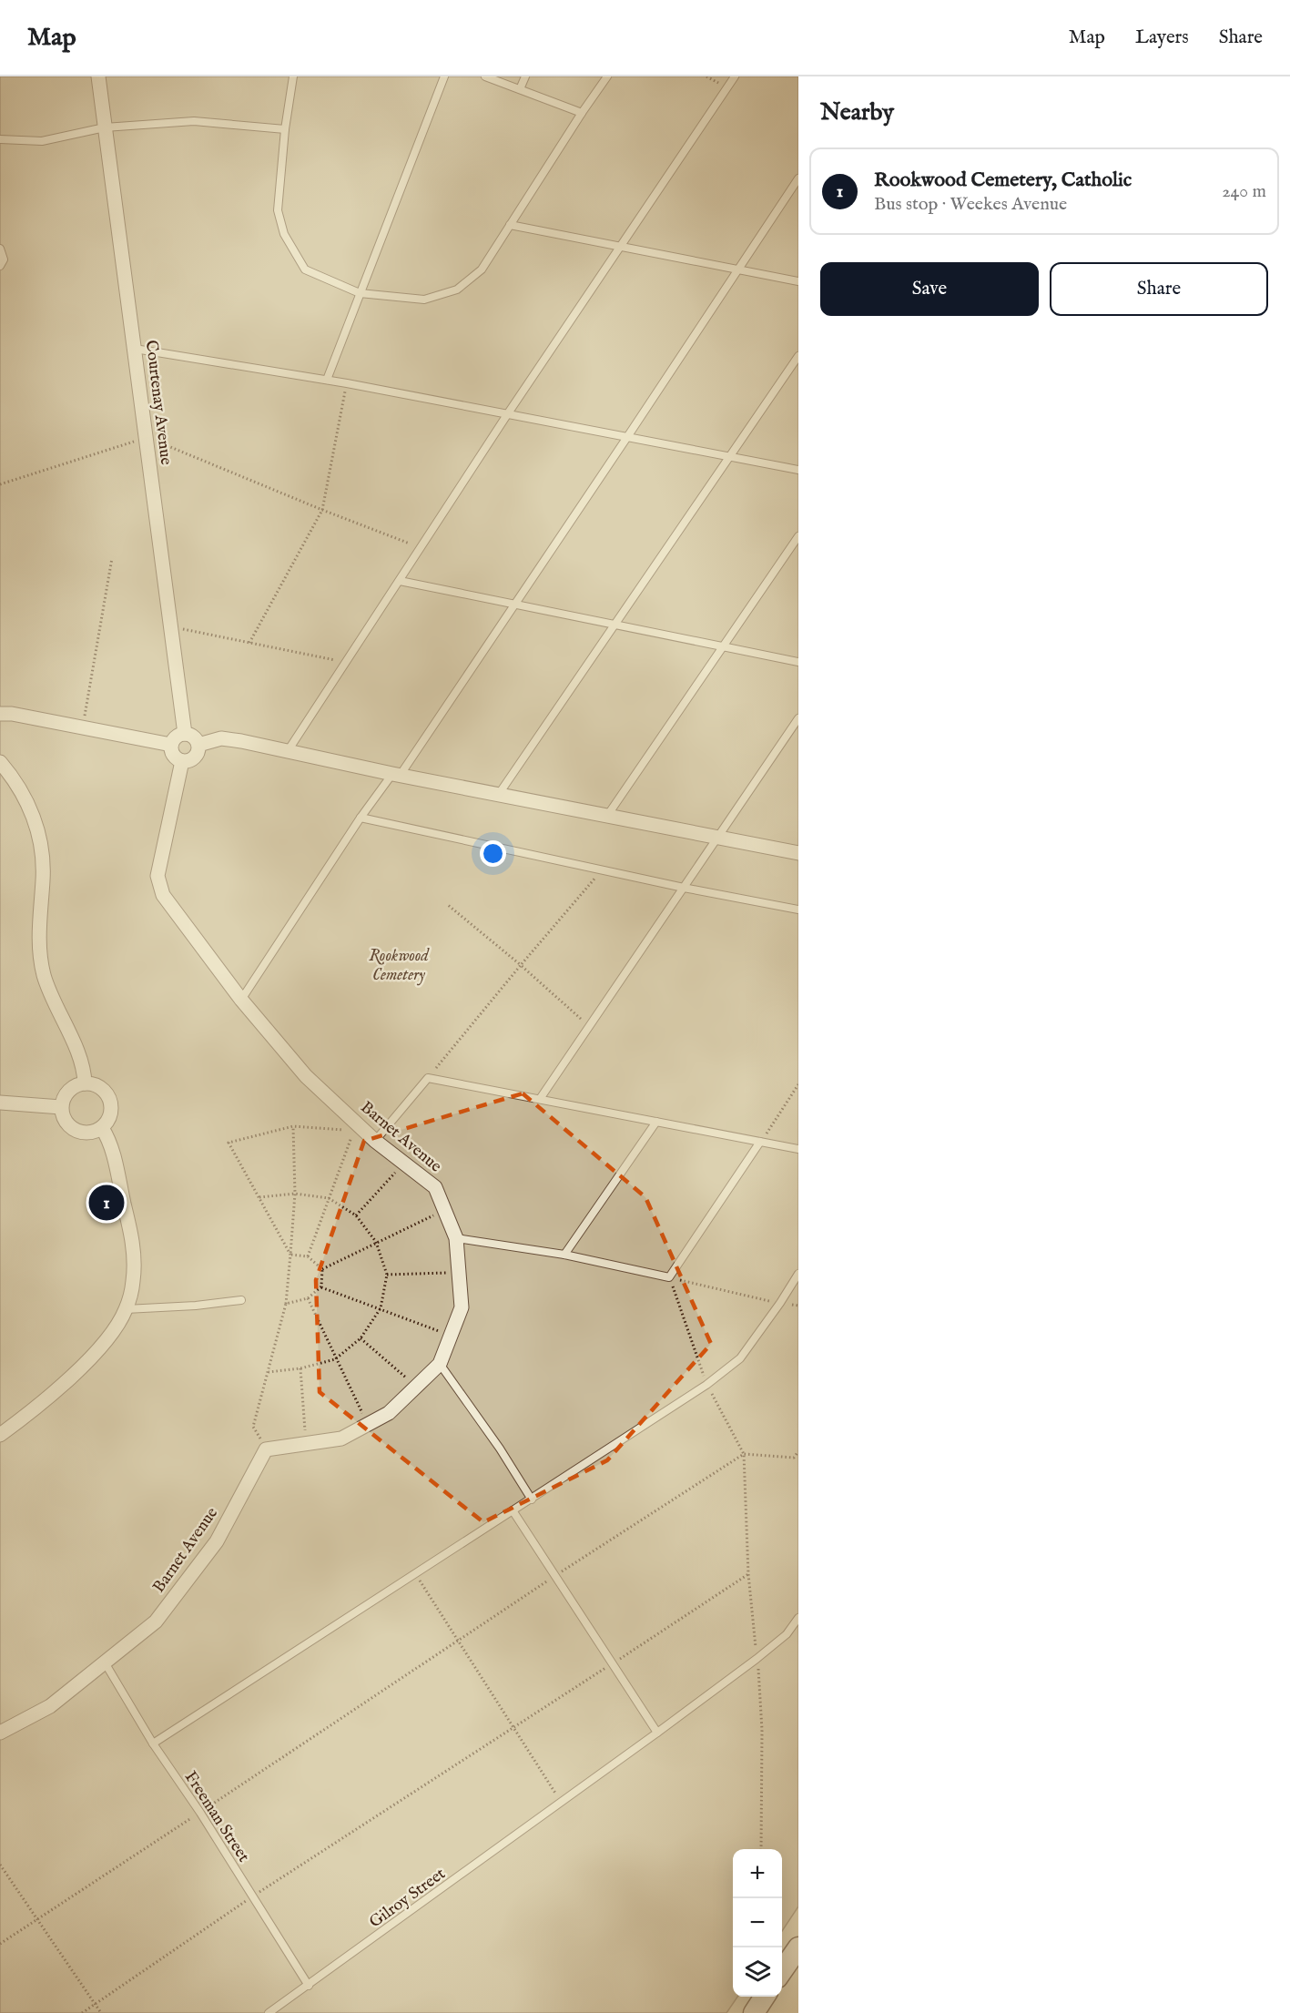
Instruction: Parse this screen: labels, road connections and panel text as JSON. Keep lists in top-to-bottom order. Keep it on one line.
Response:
{"streets":{"street":["Courtenay Avenue","Barnet Avenue"],"lane":["Freeman Street","Gilroy Street"]},"crossings":[["Courtenay Avenue","Barnet Avenue"],["Barnet Avenue","Freeman Street"],["Freeman Street","Gilroy Street"]],"parks":["Rookwood Cemetery"],"page":{"header":"Map","nav":["Map","Layers","Share"],"heading":"Nearby","list":[{"mark":"1","name":"Rookwood Cemetery, Catholic","note":"Bus stop · Weekes Avenue","value":"240 m"}],"buttons":["Save","Share"],"pins":"1","map_buttons":["+","−"]}}
